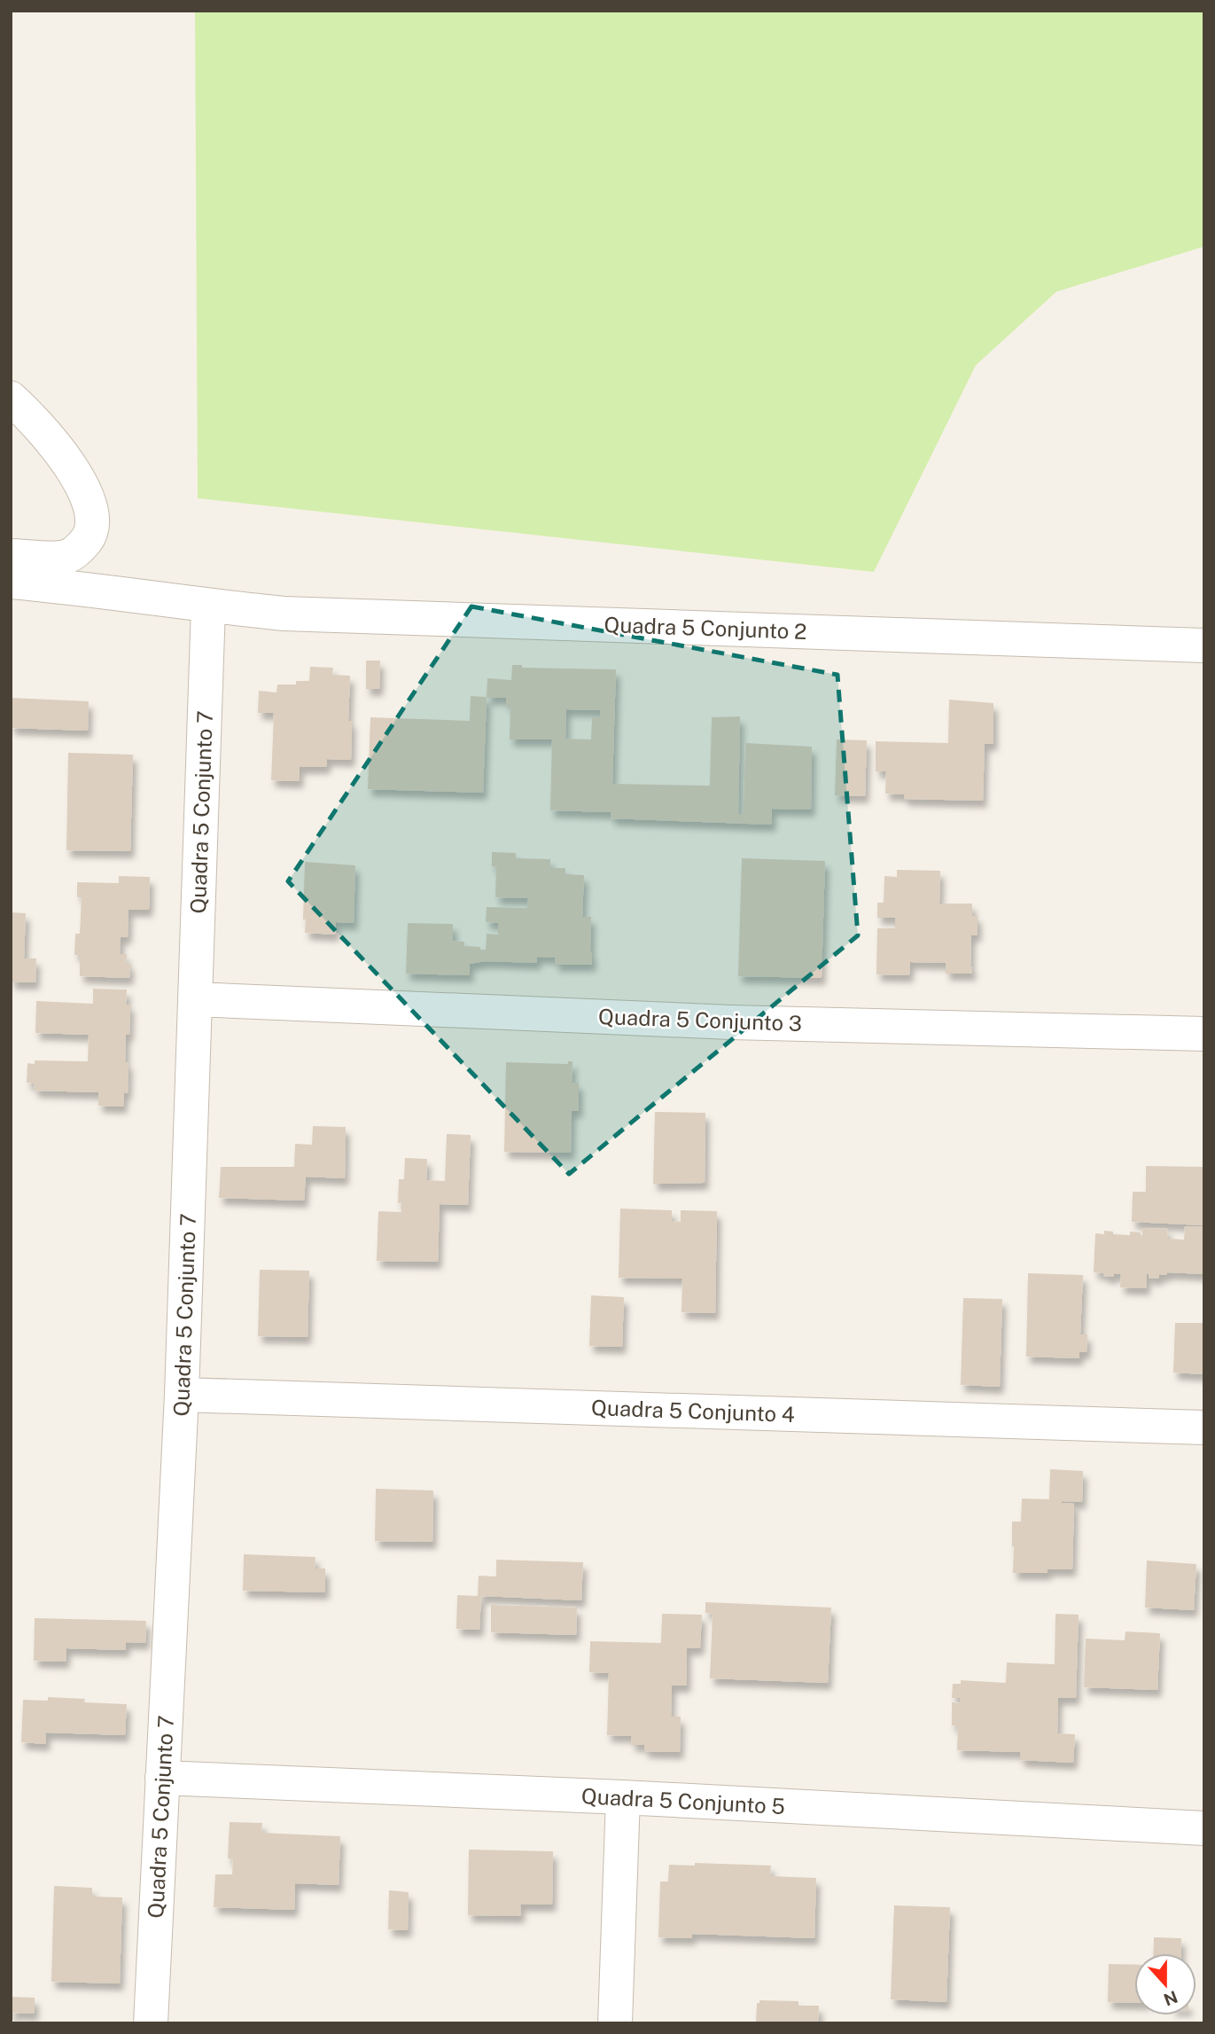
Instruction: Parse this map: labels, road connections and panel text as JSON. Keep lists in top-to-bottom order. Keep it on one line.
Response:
{"streets":{"street":["Quadra 5 Conjunto 2","Quadra 5 Conjunto 7","Quadra 5 Conjunto 3","Quadra 5 Conjunto 4","Quadra 5 Conjunto 5"]},"crossings":[["Quadra 5 Conjunto 2","Quadra 5 Conjunto 7"],["Quadra 5 Conjunto 7","Quadra 5 Conjunto 3"],["Quadra 5 Conjunto 7","Quadra 5 Conjunto 4"],["Quadra 5 Conjunto 7","Quadra 5 Conjunto 5"]],"north":"bottom"}
